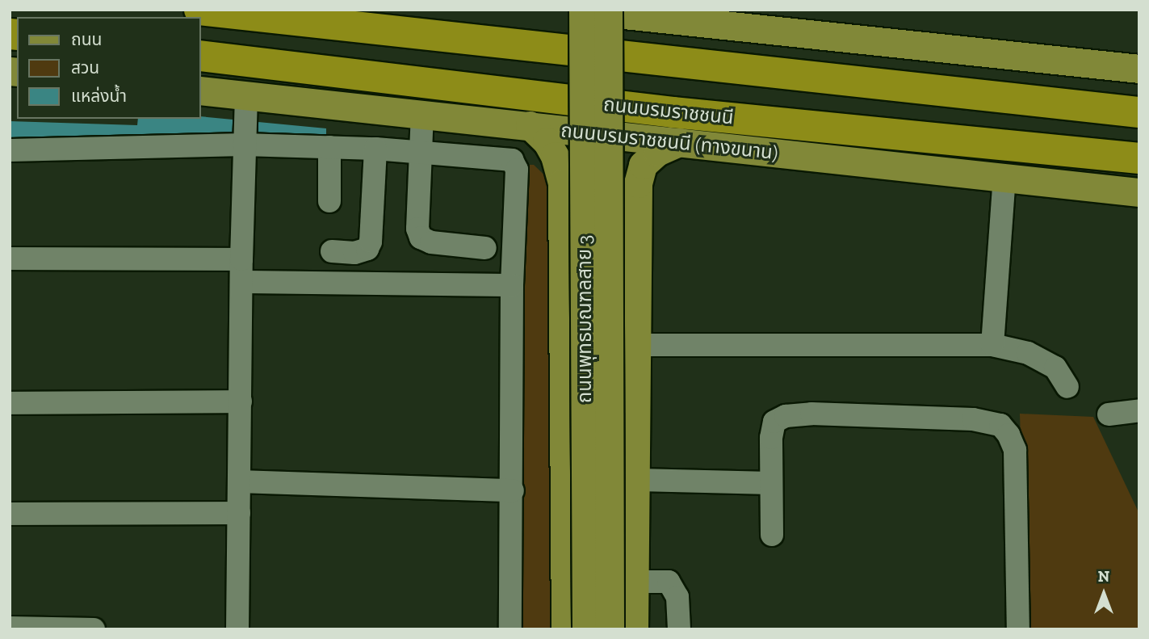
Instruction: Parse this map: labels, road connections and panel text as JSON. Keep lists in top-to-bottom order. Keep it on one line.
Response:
{"streets":{"highway":["ถนนบรมราชชนนี"],"main road":["ถนนบรมราชชนนี (ทางขนาน)","ถนนพุทธมณฑลสาย 3"]},"legend":["ถนน","สวน","แหล่งน้ำ"],"north":"top"}
